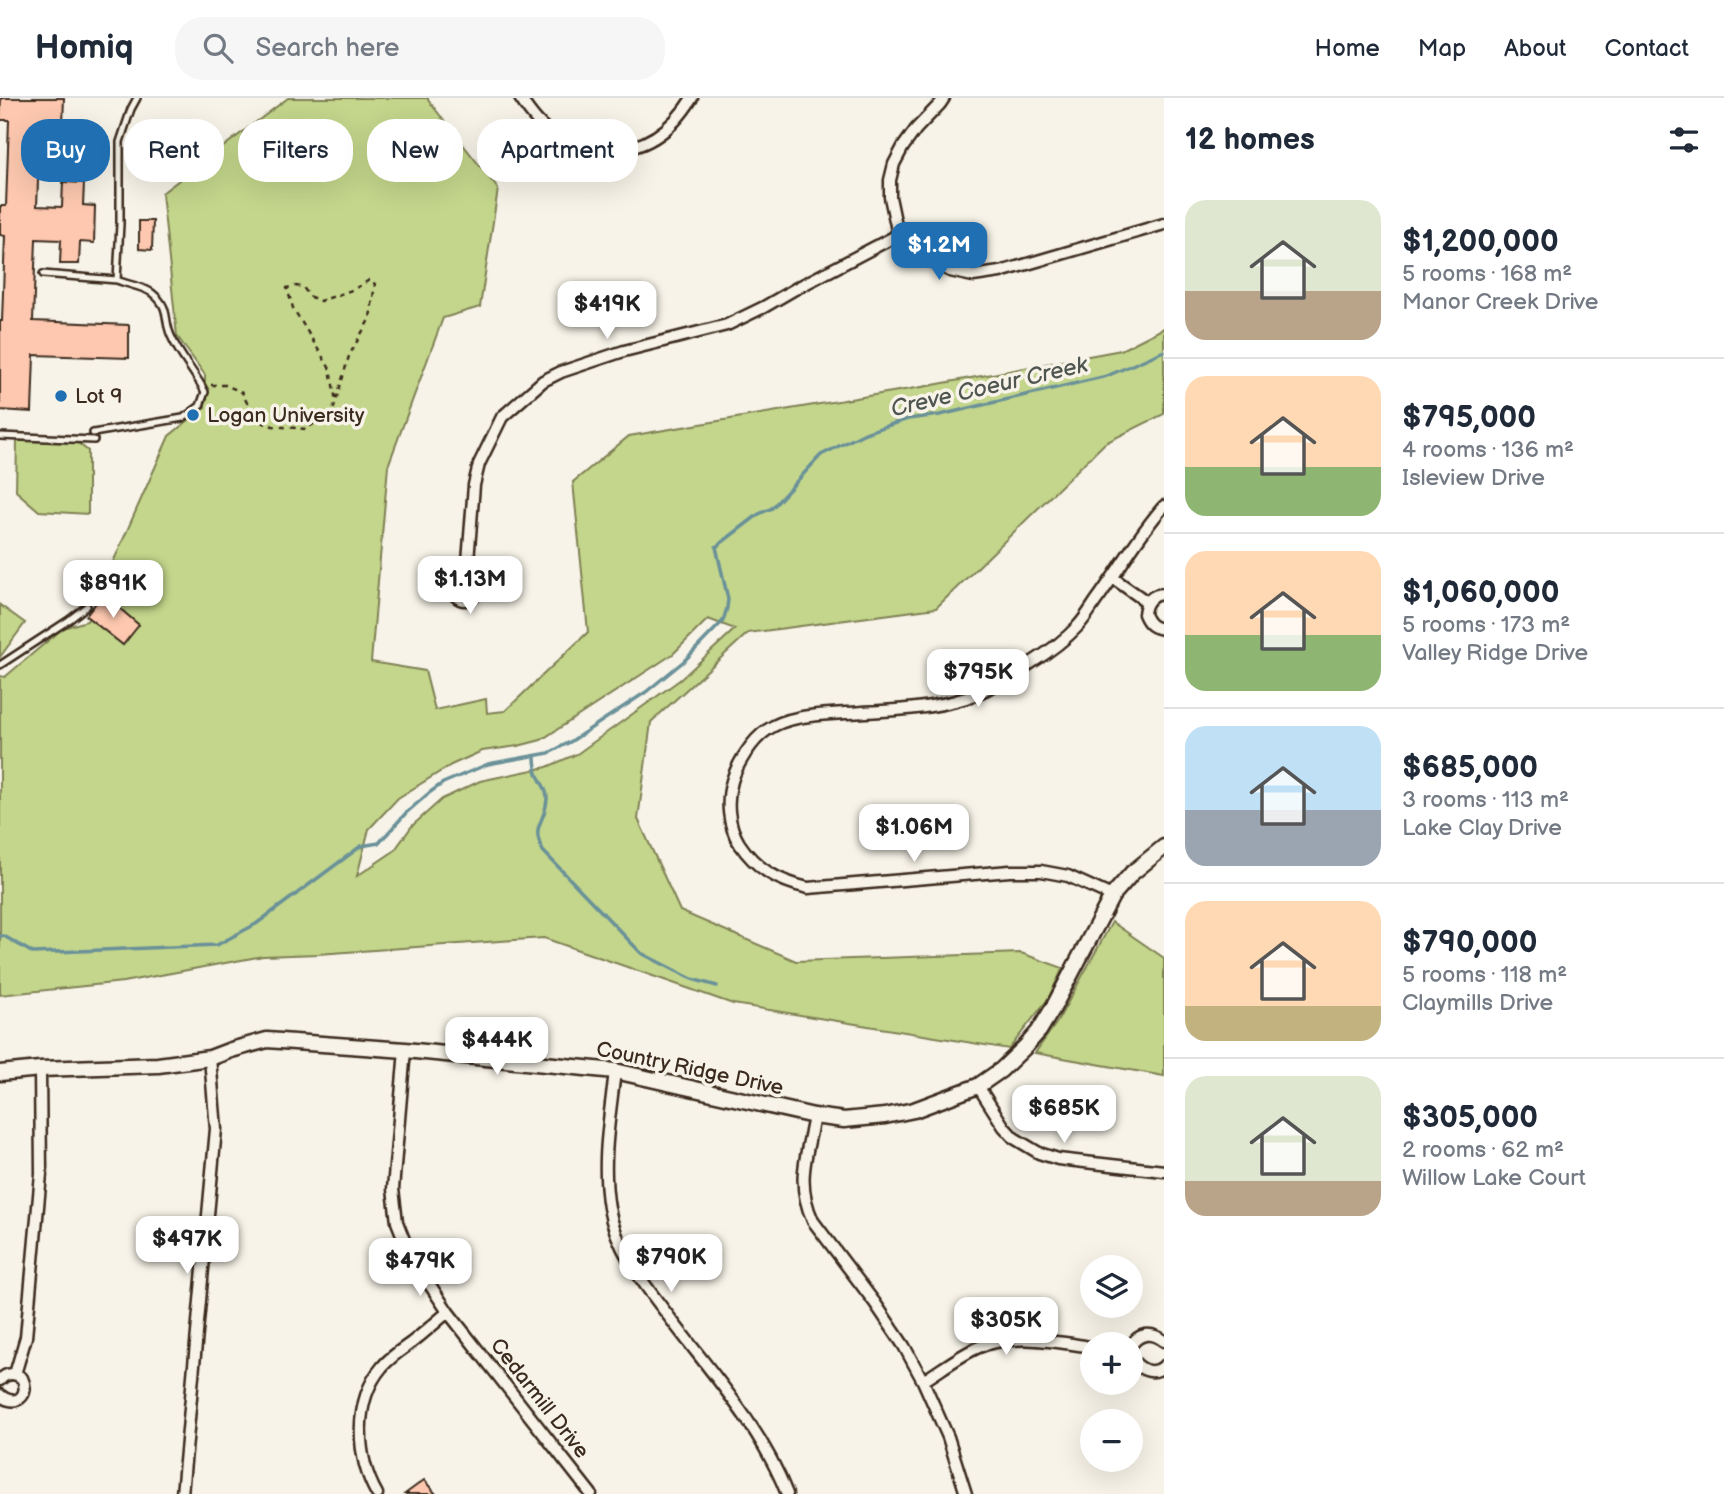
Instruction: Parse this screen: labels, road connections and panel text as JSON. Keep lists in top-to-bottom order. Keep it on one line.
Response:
{"streets":{"street":["Country Ridge Drive","Cedarmill Drive"]},"crossings":[["Country Ridge Drive","Cedarmill Drive"]],"water":["Creve Coeur Creek"],"places":["Lot 9","Logan University"],"page":{"header":"Homiq","search":"Search here","nav":["Home","Map","About","Contact"],"heading":"12 homes","chip":["Buy","Rent","Filters","New","Apartment"],"list":[{"name":"$1,200,000","note":"5 rooms · 168 m² · Manor Creek Drive"},{"name":"$795,000","note":"4 rooms · 136 m² · Isleview Drive"},{"name":"$1,060,000","note":"5 rooms · 173 m² · Valley Ridge Drive"},{"name":"$685,000","note":"3 rooms · 113 m² · Lake Clay Drive"},{"name":"$790,000","note":"5 rooms · 118 m² · Claymills Drive"},{"name":"$305,000","note":"2 rooms · 62 m² · Willow Lake Court"}],"price":["$1.2M","$419K","$1.13M","$891K","$795K","$1.06M","$444K","$685K","$497K","$790K","$479K","$305K"],"map_buttons":["+","−"]}}
